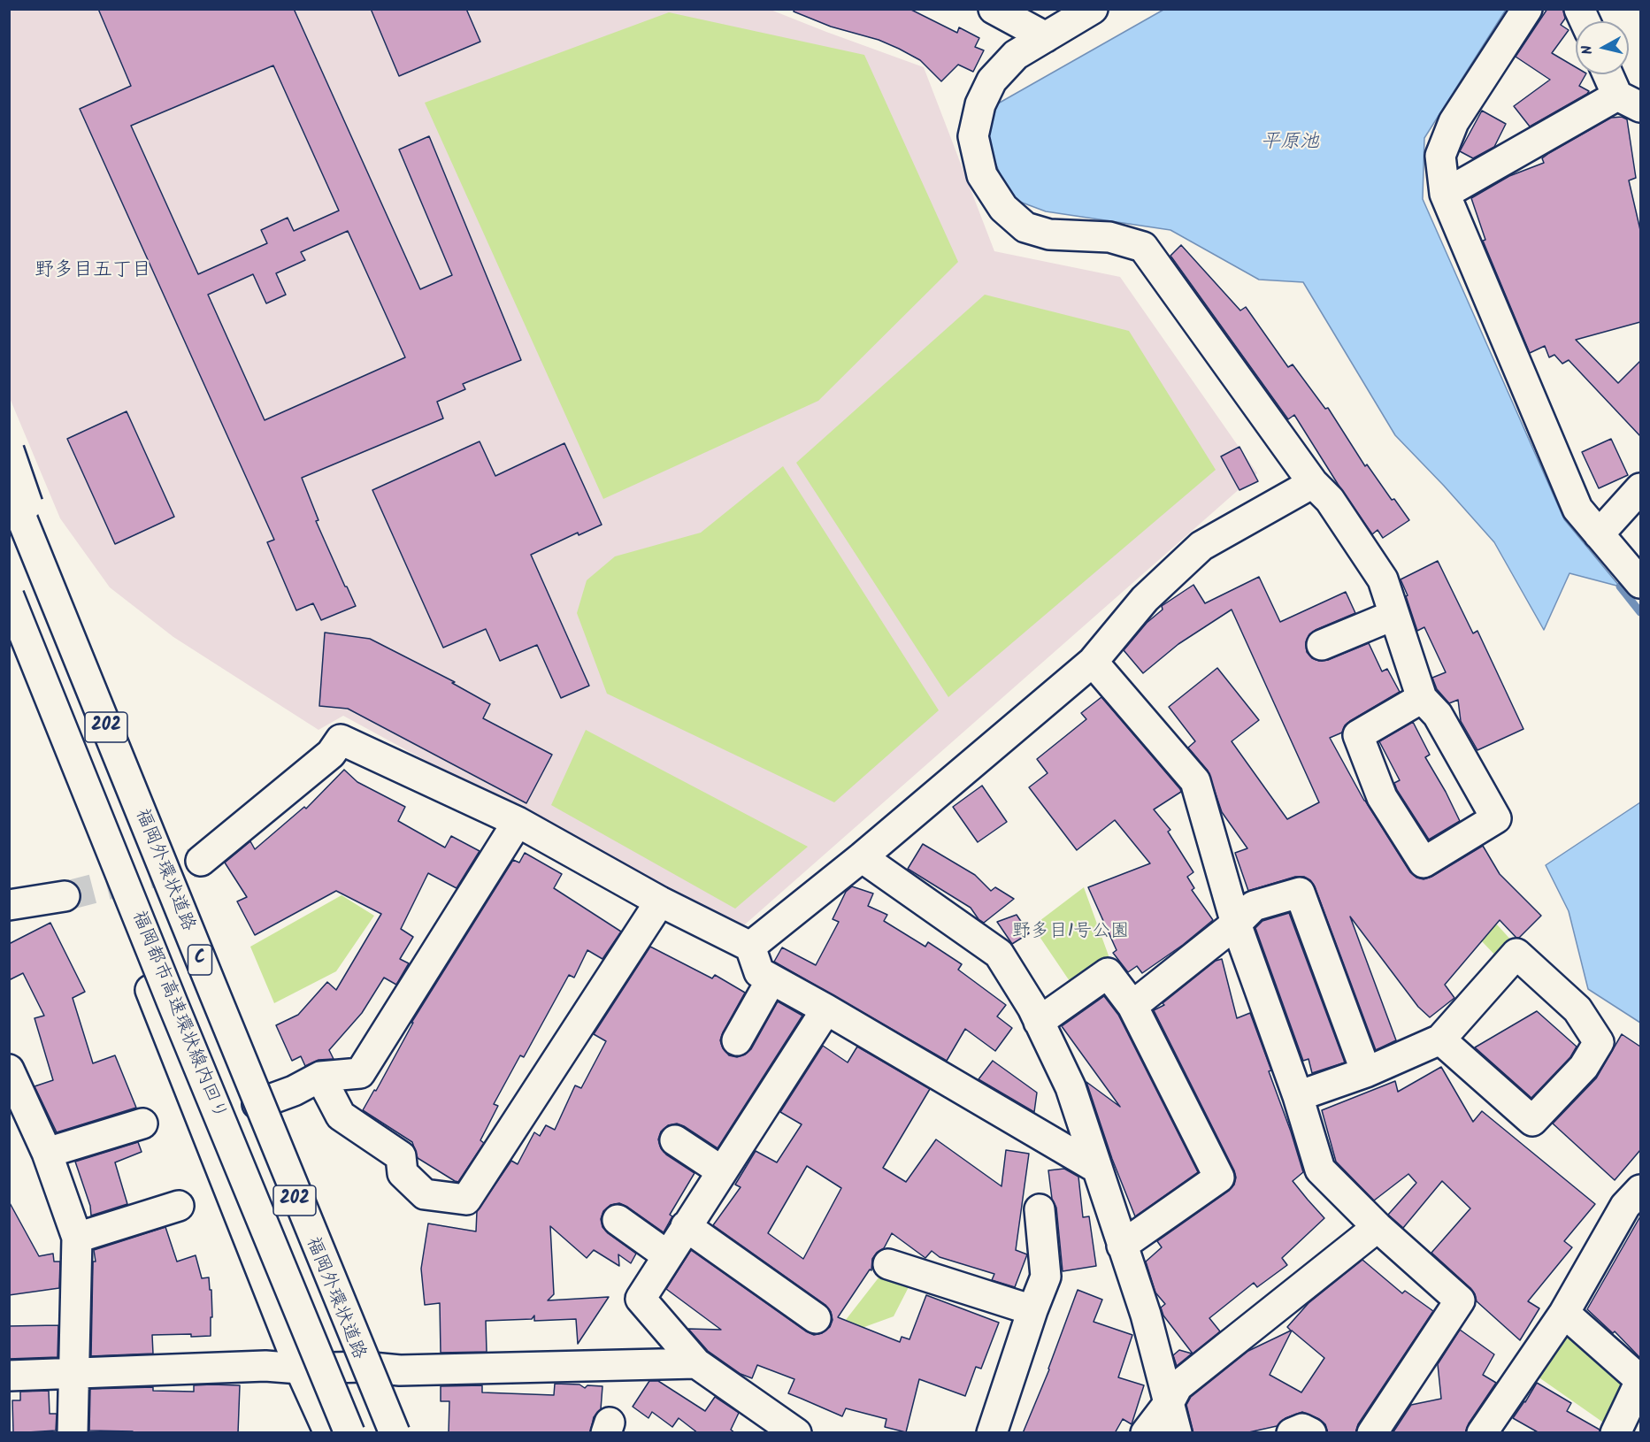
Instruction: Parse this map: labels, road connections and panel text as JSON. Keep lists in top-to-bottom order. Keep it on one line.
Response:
{"streets":{"main road":["202","福岡外環状道路","C","福岡都市高速環状線内回り"]},"crossings":[["福岡外環状道路","C"]],"districts":["野多目五丁目"],"water":["平原池"],"parks":["野多目1号公園"],"north":"left"}
